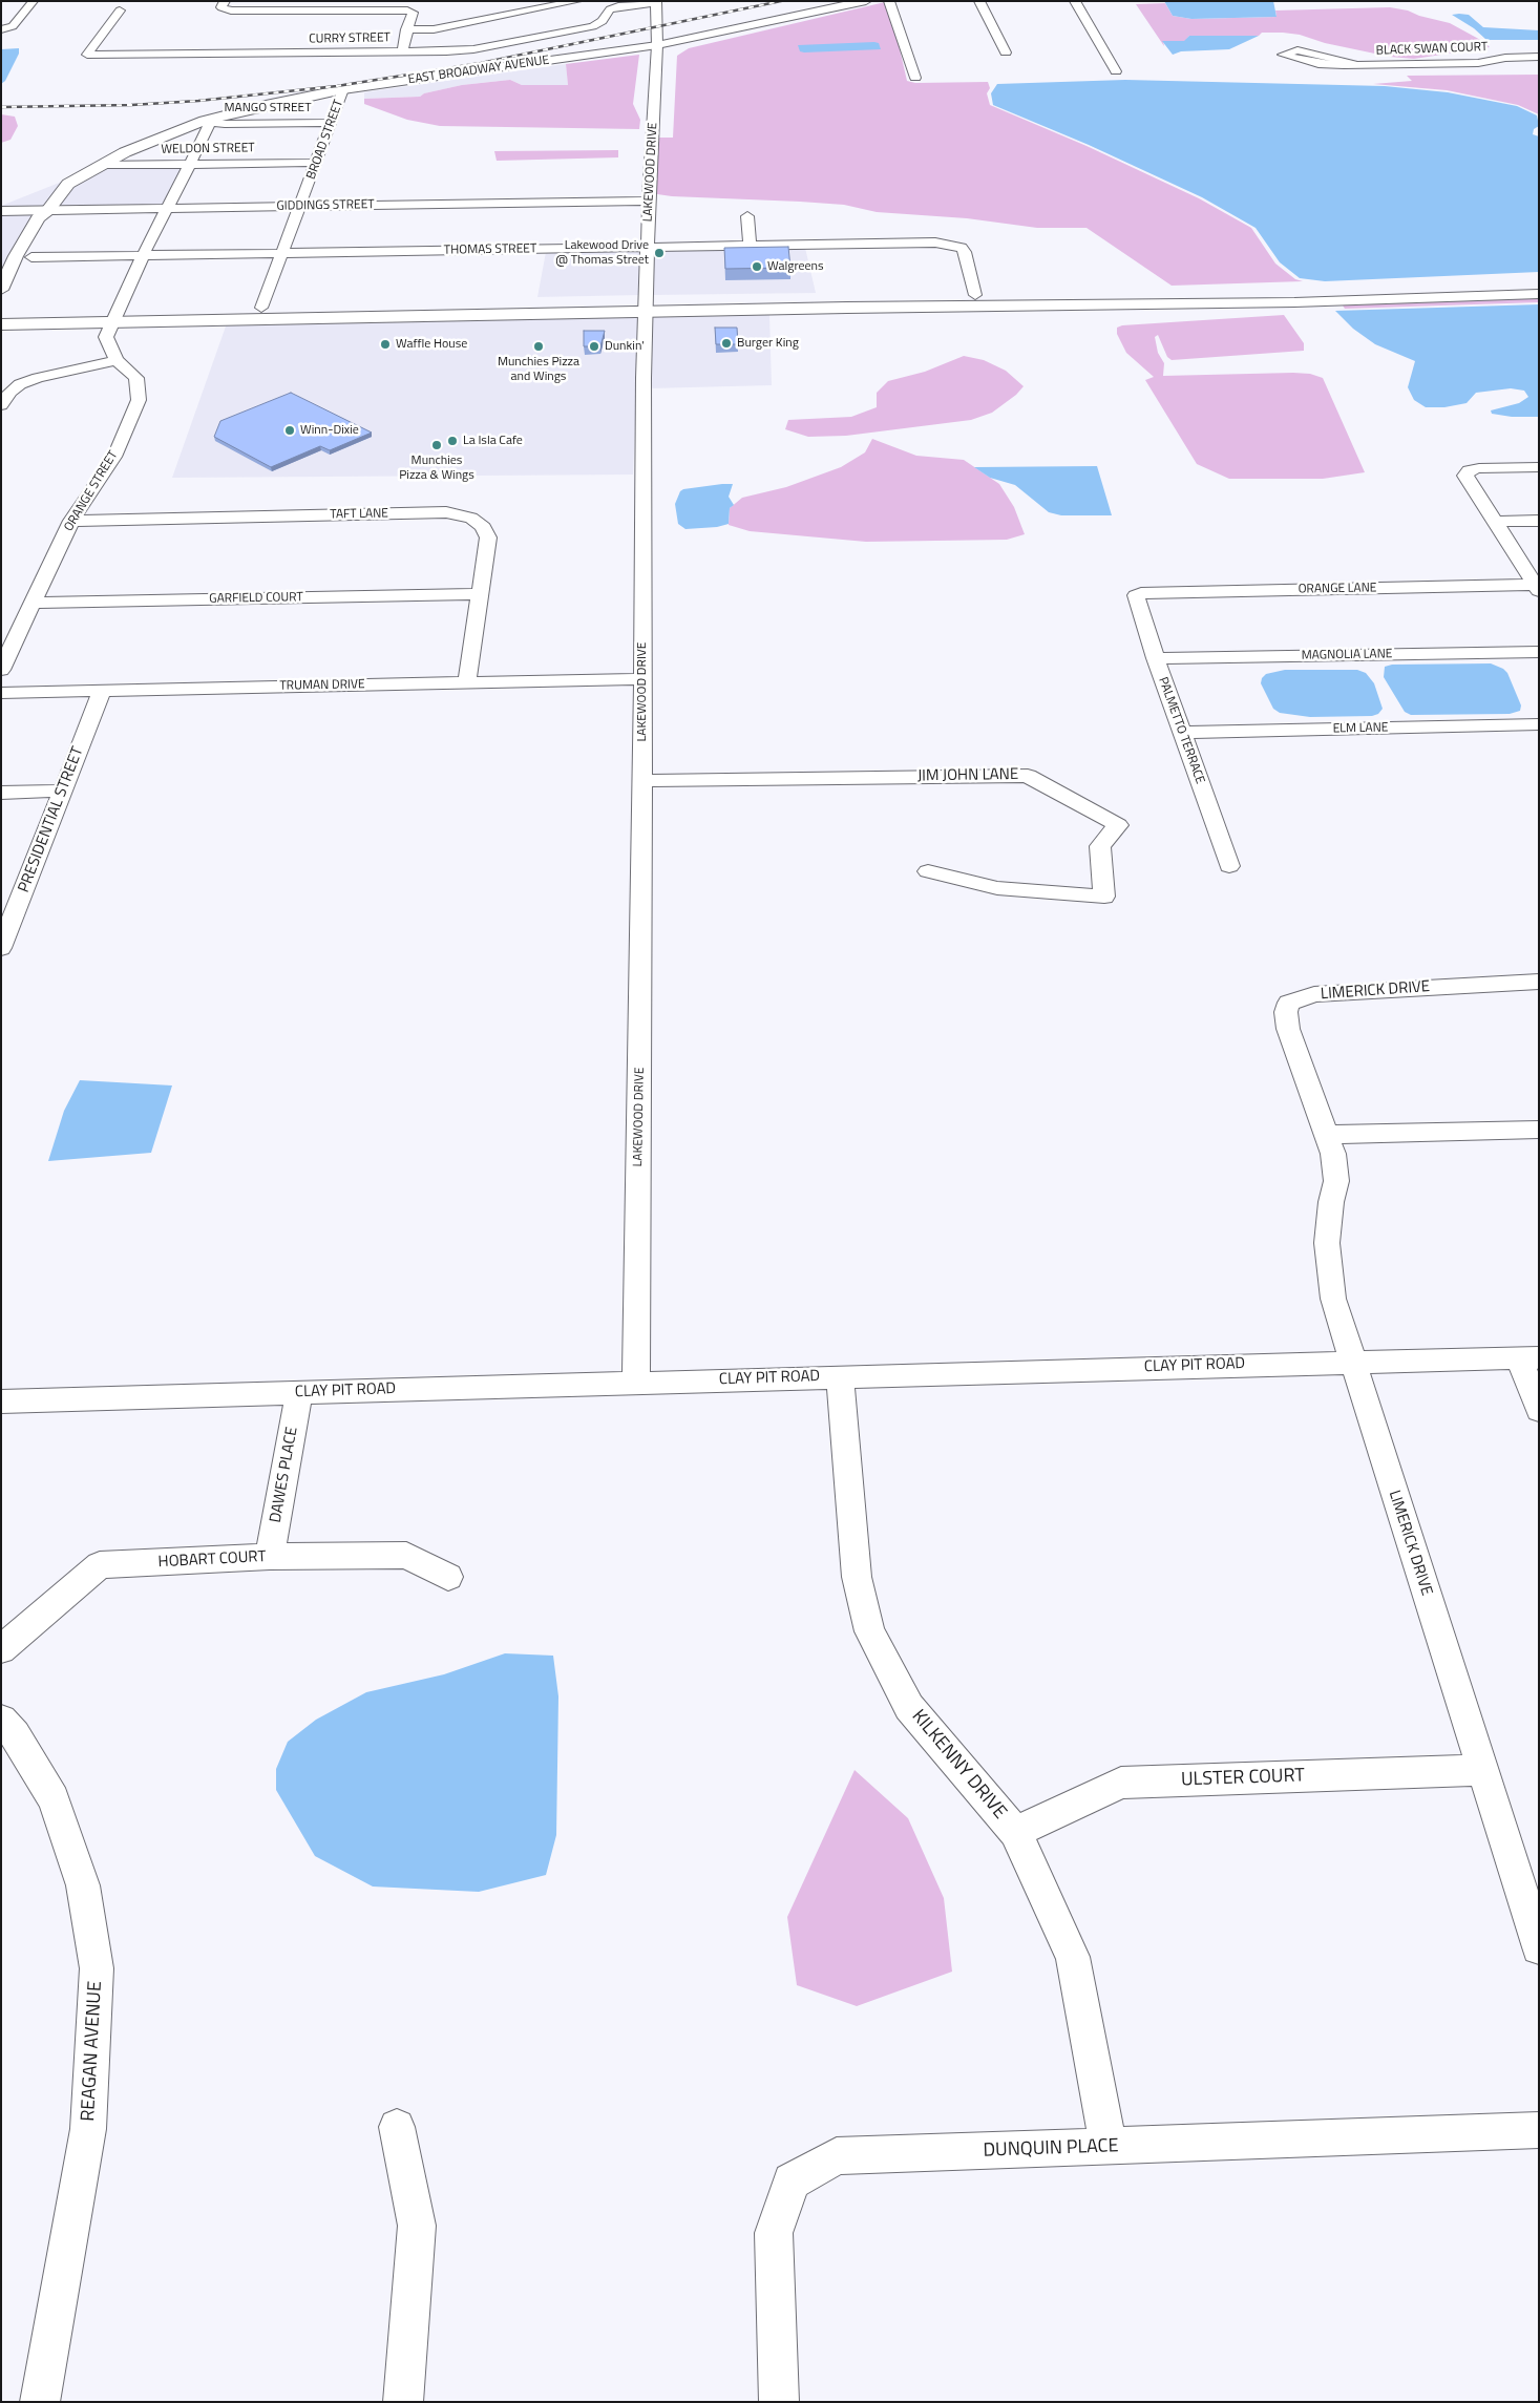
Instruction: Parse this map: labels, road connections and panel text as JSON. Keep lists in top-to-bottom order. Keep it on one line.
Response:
{"streets":{"main road":["EAST BROADWAY AVENUE"],"street":["CURRY STREET","BLACK SWAN COURT","MANGO STREET","BROAD STREET","WELDON STREET","LAKEWOOD DRIVE","GIDDINGS STREET","THOMAS STREET","ORANGE STREET","TAFT LANE","ORANGE LANE","GARFIELD COURT","MAGNOLIA LANE","TRUMAN DRIVE","ELM LANE","PALMETTO TERRACE","JIM JOHN LANE","PRESIDENTIAL STREET","LIMERICK DRIVE","CLAY PIT ROAD","DAWES PLACE","HOBART COURT","KILKENNY DRIVE","ULSTER COURT","REAGAN AVENUE","DUNQUIN PLACE"]},"crossings":[["CURRY STREET","LAKEWOOD DRIVE"],["EAST BROADWAY AVENUE","MANGO STREET"],["EAST BROADWAY AVENUE","BROAD STREET"],["EAST BROADWAY AVENUE","WELDON STREET"],["EAST BROADWAY AVENUE","LAKEWOOD DRIVE"],["EAST BROADWAY AVENUE","GIDDINGS STREET"],["EAST BROADWAY AVENUE","ORANGE STREET"],["MANGO STREET","BROAD STREET"],["MANGO STREET","ORANGE STREET"],["BROAD STREET","WELDON STREET"],["BROAD STREET","GIDDINGS STREET"],["BROAD STREET","THOMAS STREET"],["WELDON STREET","ORANGE STREET"],["LAKEWOOD DRIVE","GIDDINGS STREET"],["LAKEWOOD DRIVE","THOMAS STREET"],["LAKEWOOD DRIVE","TRUMAN DRIVE"],["LAKEWOOD DRIVE","JIM JOHN LANE"],["LAKEWOOD DRIVE","CLAY PIT ROAD"],["GIDDINGS STREET","ORANGE STREET"],["THOMAS STREET","ORANGE STREET"],["ORANGE STREET","TAFT LANE"],["ORANGE STREET","GARFIELD COURT"],["TAFT LANE","GARFIELD COURT"],["TAFT LANE","TRUMAN DRIVE"],["ORANGE LANE","PALMETTO TERRACE"],["MAGNOLIA LANE","PALMETTO TERRACE"],["TRUMAN DRIVE","PRESIDENTIAL STREET"],["ELM LANE","PALMETTO TERRACE"],["LIMERICK DRIVE","CLAY PIT ROAD"],["LIMERICK DRIVE","ULSTER COURT"],["CLAY PIT ROAD","DAWES PLACE"],["CLAY PIT ROAD","KILKENNY DRIVE"],["DAWES PLACE","HOBART COURT"],["KILKENNY DRIVE","ULSTER COURT"],["KILKENNY DRIVE","DUNQUIN PLACE"]],"places":["Lakewood Drive @ Thomas Street","Walgreens","Burger King","Waffle House","Munchies Pizza and Wings","Dunkin'","Winn-Dixie","La Isla Cafe","Munchies Pizza & Wings"]}
